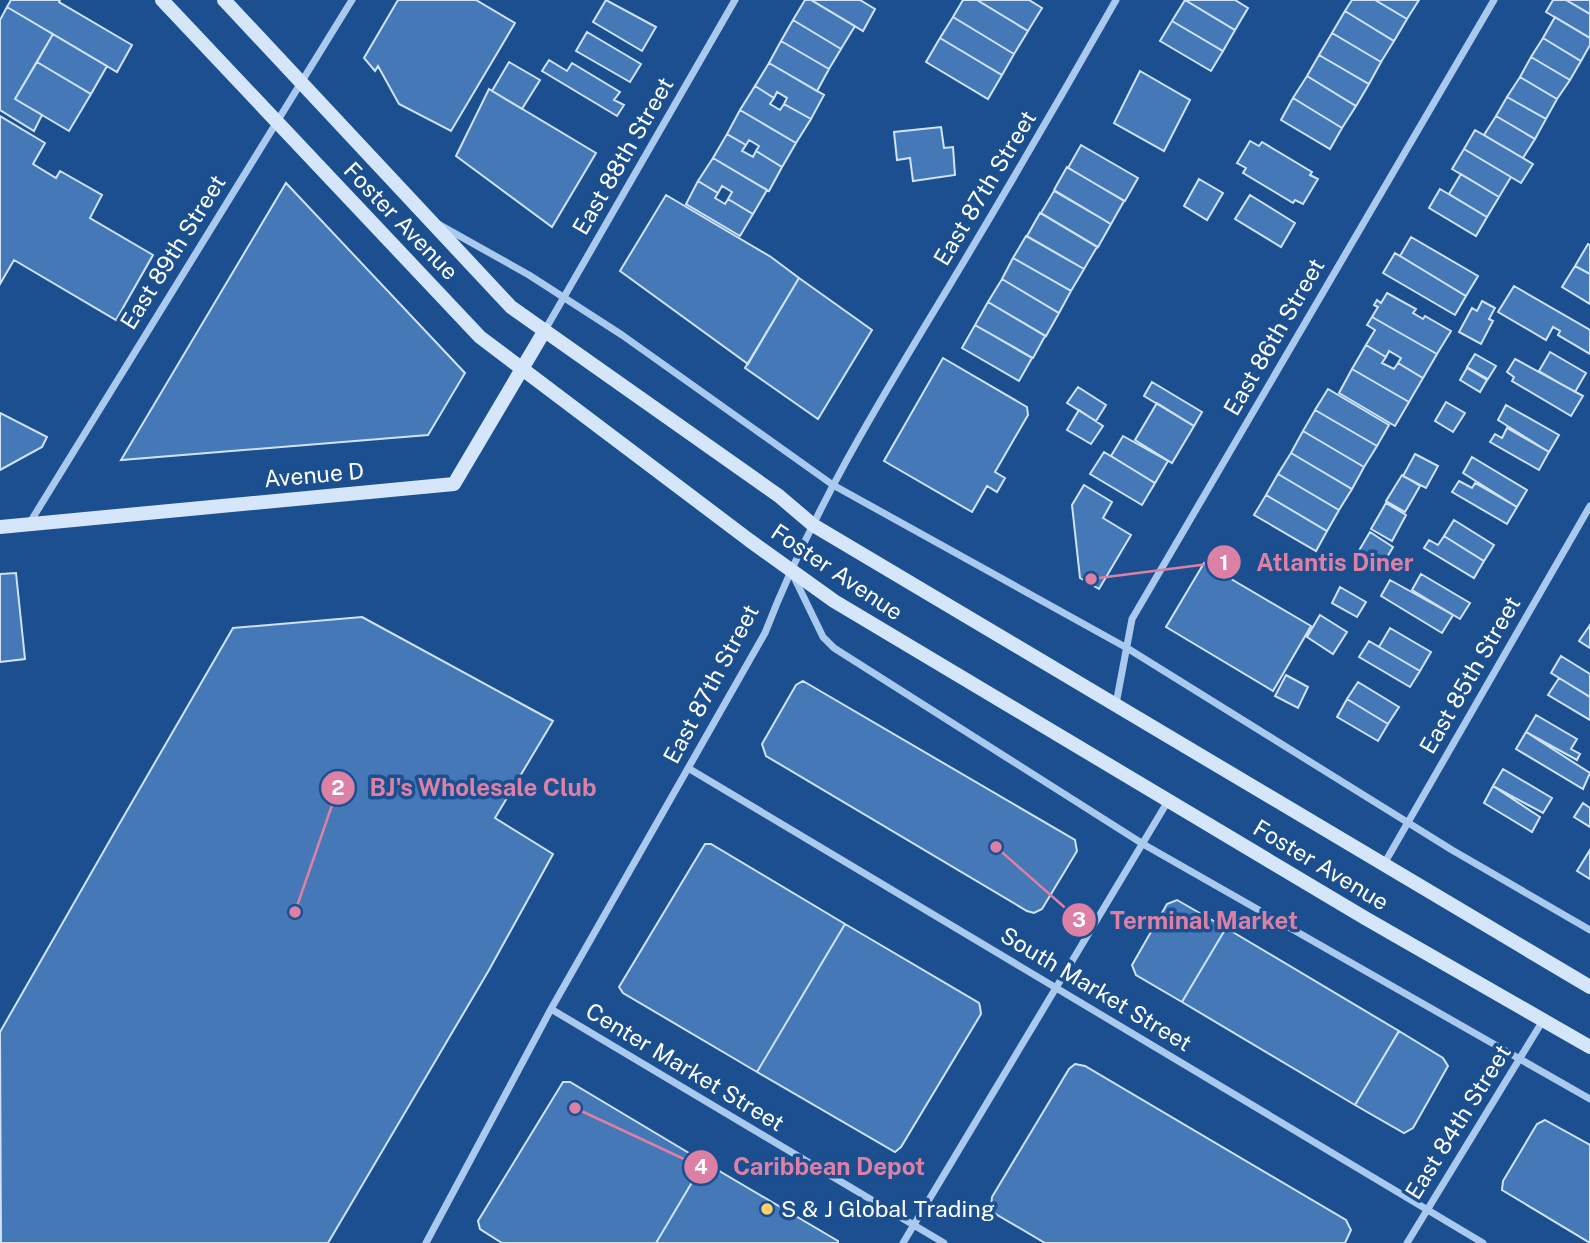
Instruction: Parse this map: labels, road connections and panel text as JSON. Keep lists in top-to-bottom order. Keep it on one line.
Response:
{"streets":{"main road":["Foster Avenue","Avenue D"],"street":["East 88th Street","East 87th Street","East 89th Street","East 86th Street","East 85th Street","South Market Street","Center Market Street","East 84th Street"]},"crossings":[["East 88th Street","Foster Avenue"],["East 88th Street","Avenue D"],["East 87th Street","Foster Avenue"],["East 87th Street","South Market Street"],["East 87th Street","Center Market Street"],["Foster Avenue","East 89th Street"],["Foster Avenue","East 86th Street"],["Foster Avenue","Avenue D"],["Foster Avenue","East 85th Street"],["Foster Avenue","East 84th Street"],["East 89th Street","Avenue D"],["South Market Street","East 84th Street"]],"places":["Atlantis Diner","Terminal Market","BJ's Wholesale Club","Caribbean Depot","S & J Global Trading"]}
